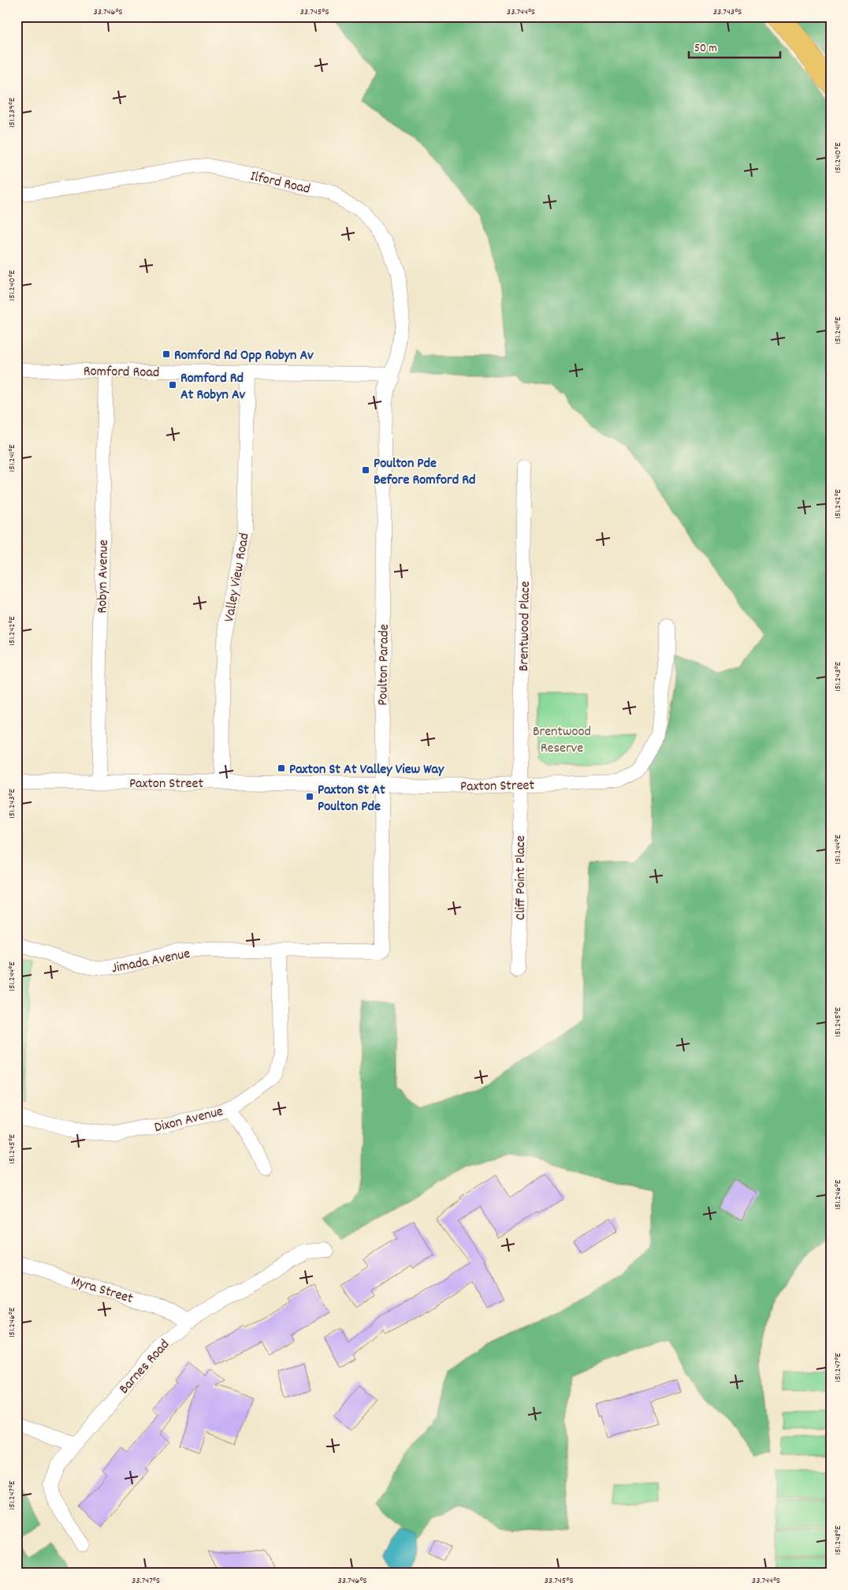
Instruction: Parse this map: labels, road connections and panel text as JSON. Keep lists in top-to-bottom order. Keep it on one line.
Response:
{"streets":{"street":["Ilford Road","Romford Road","Robyn Avenue","Valley View Road","Brentwood Place","Poulton Parade","Paxton Street","Cliff Point Place","Jimada Avenue","Dixon Avenue","Myra Street","Barnes Road"]},"crossings":[["Ilford Road","Romford Road"],["Ilford Road","Poulton Parade"],["Romford Road","Robyn Avenue"],["Romford Road","Valley View Road"],["Romford Road","Poulton Parade"],["Robyn Avenue","Paxton Street"],["Valley View Road","Paxton Street"],["Brentwood Place","Paxton Street"],["Brentwood Place","Cliff Point Place"],["Poulton Parade","Paxton Street"],["Poulton Parade","Jimada Avenue"],["Paxton Street","Cliff Point Place"],["Jimada Avenue","Dixon Avenue"],["Myra Street","Barnes Road"]],"parks":["Brentwood Reserve"],"places":{"transit":["Romford Rd Opp Robyn Av","Romford Rd At Robyn Av","Poulton Pde Before Romford Rd","Paxton St At Valley View Way","Paxton St At Poulton Pde"]},"scale_bar":"50 m","coordinates":["33.746°S","33.745°S","33.744°S","33.743°S","151.239°E","151.240°E","151.241°E","151.242°E","151.243°E","151.244°E","151.245°E","151.246°E","151.247°E","151.248°E","33.747°S"]}
